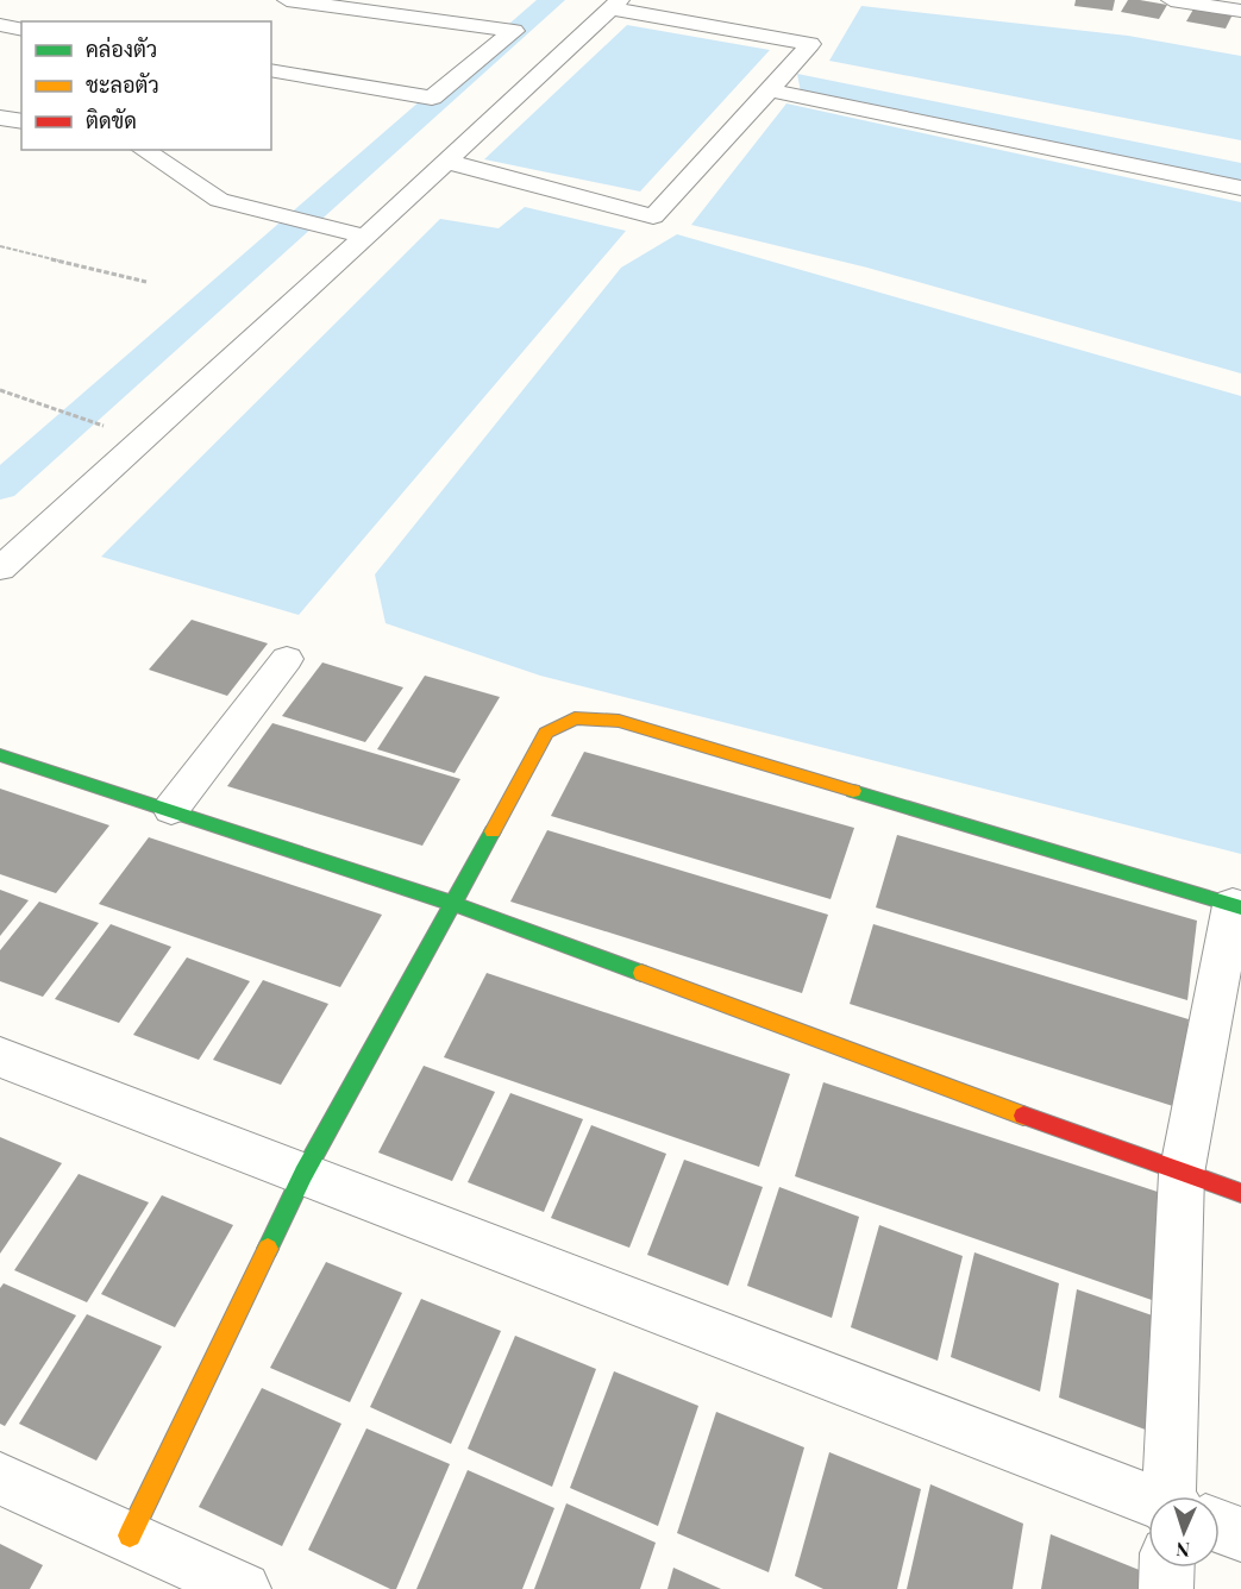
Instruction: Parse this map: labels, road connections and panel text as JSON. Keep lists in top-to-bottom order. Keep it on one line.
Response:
{"legend":["คล่องตัว","ชะลอตัว","ติดขัด"],"north":"bottom"}
